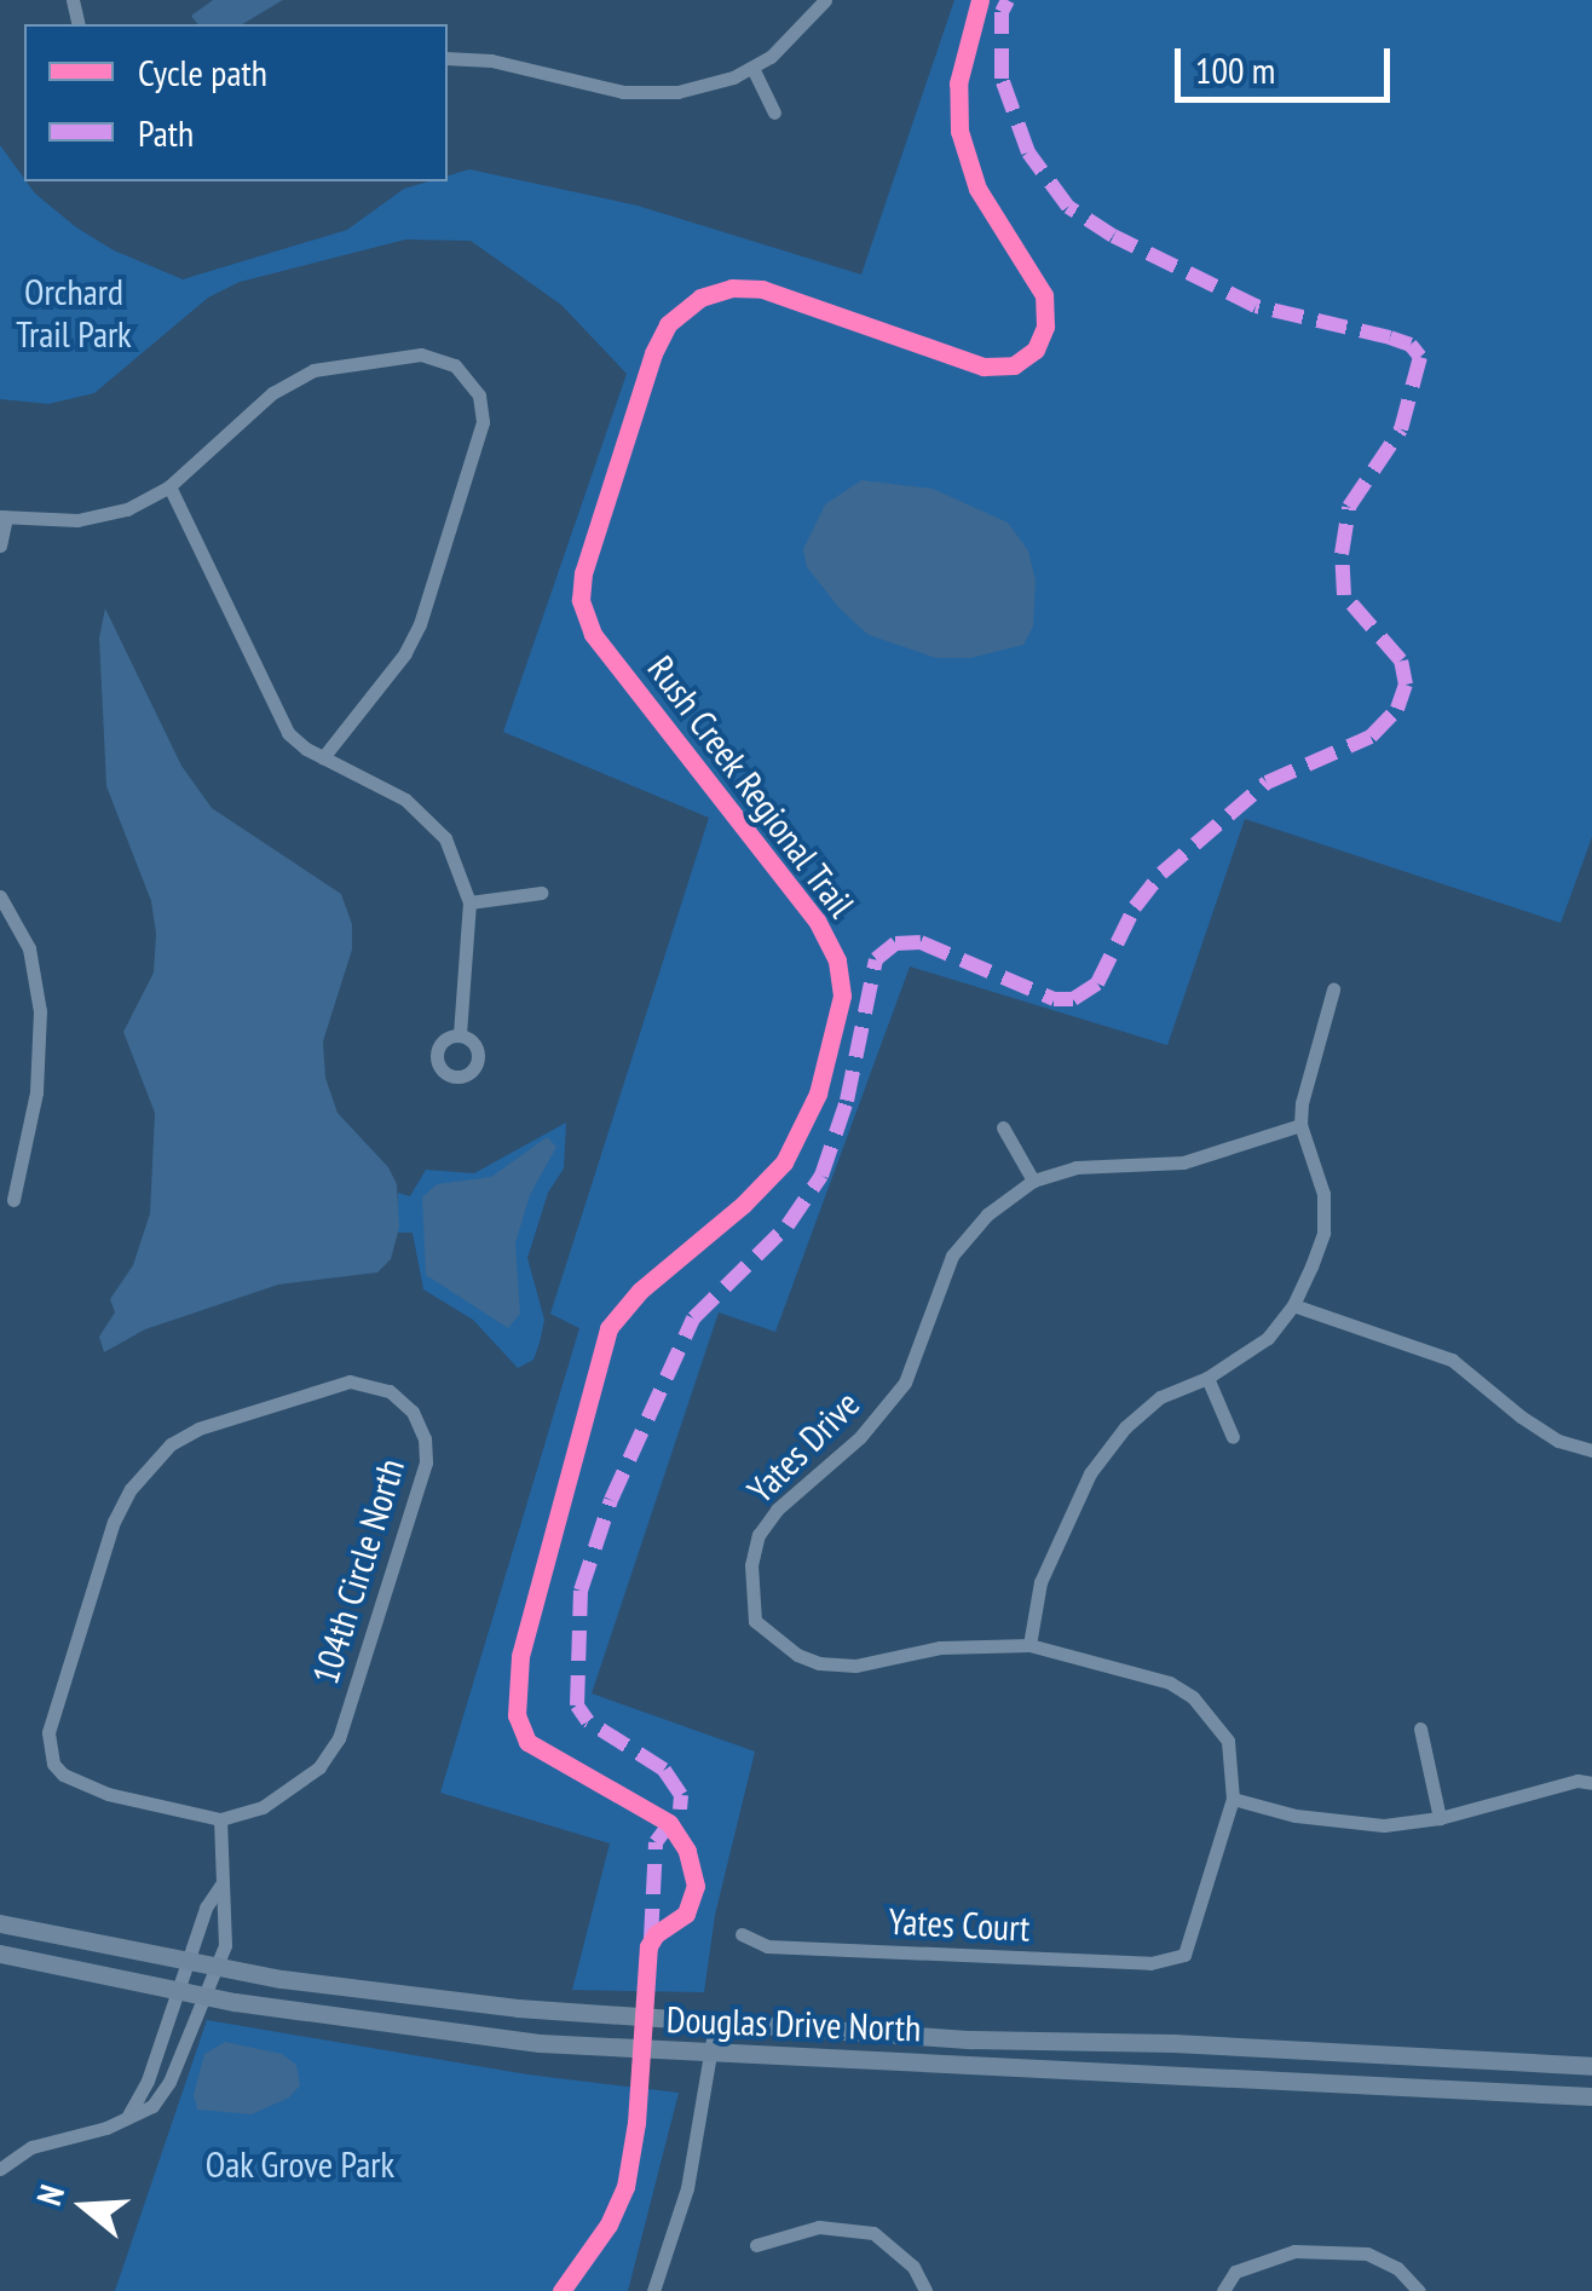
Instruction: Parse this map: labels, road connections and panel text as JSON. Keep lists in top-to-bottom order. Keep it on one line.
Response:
{"streets":{"main road":["Douglas Drive North"],"street":["Yates Drive","104th Circle North","Yates Court"],"cycle path":["Rush Creek Regional Trail"]},"crossings":[["Yates Drive","Yates Court"]],"parks":["Orchard Trail Park","Oak Grove Park"],"legend":["Cycle path","Path"],"scale_bar":"100 m","north":"left"}
